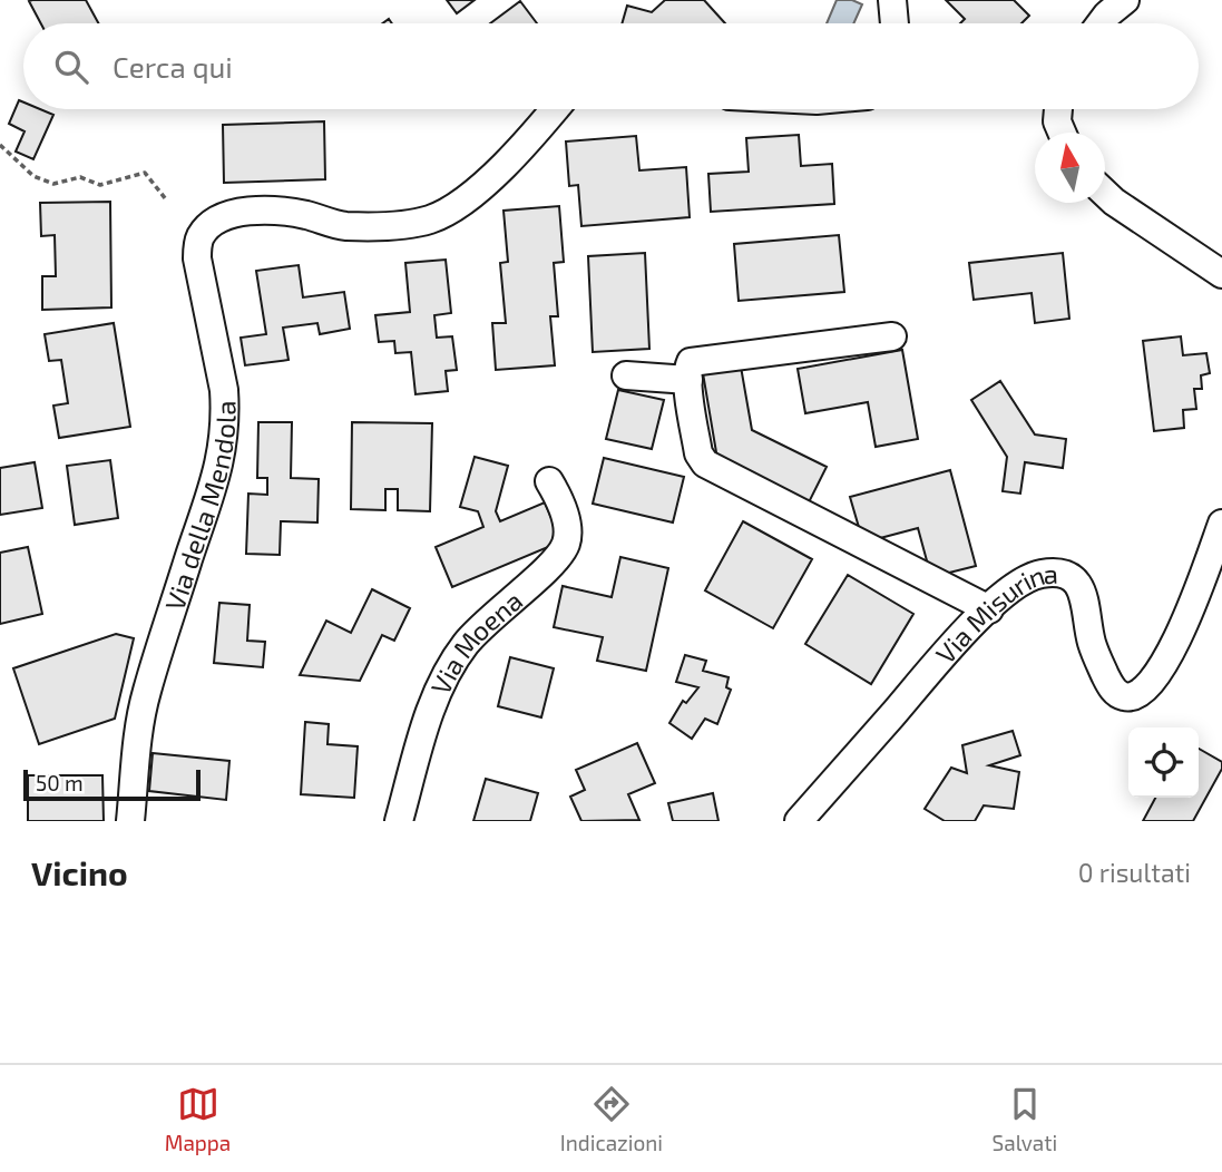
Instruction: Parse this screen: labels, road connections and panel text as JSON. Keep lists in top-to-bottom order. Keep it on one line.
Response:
{"streets":{"street":["Via della Mendola","Via Misurina","Via Moena"]},"scale_bar":"50 m","north":"top","page":{"search":"Cerca qui","scale":"50 m","heading":["Vicino","0 risultati"],"nav":["Mappa","Indicazioni","Salvati"]}}
